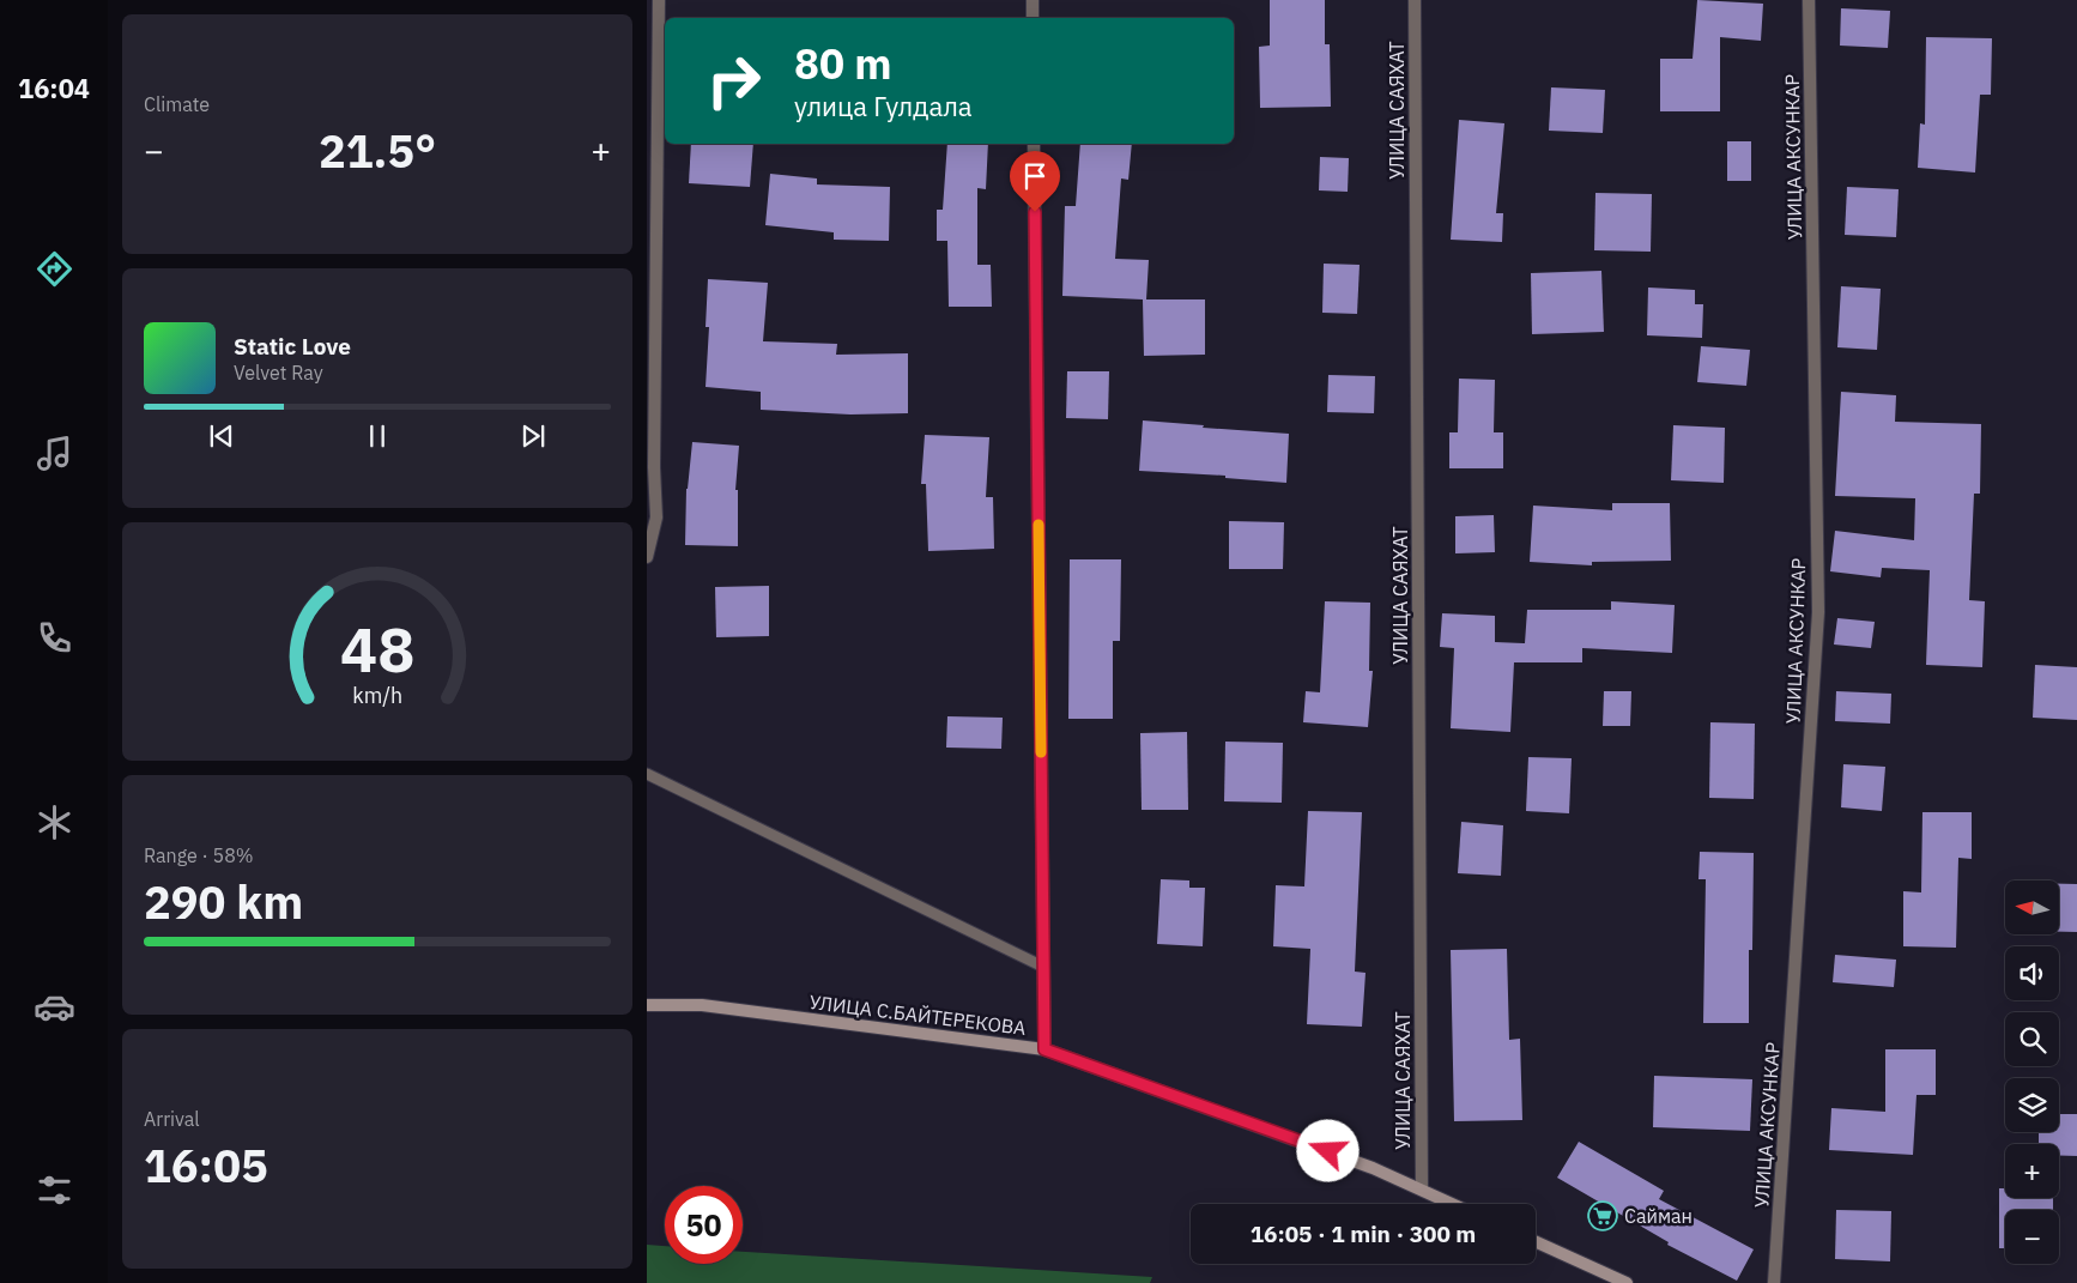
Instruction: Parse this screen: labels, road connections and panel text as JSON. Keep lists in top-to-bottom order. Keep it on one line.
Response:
{"streets":{"main road":["УЛИЦА С.БАЙТЕРЕКОВА"],"street":["УЛИЦА САЯХАТ","УЛИЦА АКСУНКАР"]},"crossings":[["УЛИЦА САЯХАТ","УЛИЦА С.БАЙТЕРЕКОВА"]],"places":{"supermarket":["Сайман"]},"north":"left","page":{"tabs":"16:04","tile":["Climate",["Range · 58%","290 km"],["Arrival","16:05"]],"turn":["80 m","улица Гулдала"],"heat":["−","21.5°","+"],"song":["Static Love","Velvet Ray"],"map_buttons":["+","−"],"limit":"50","trip":"16:05 · 1 min · 300 m","gauge":["48","km/h"]}}
